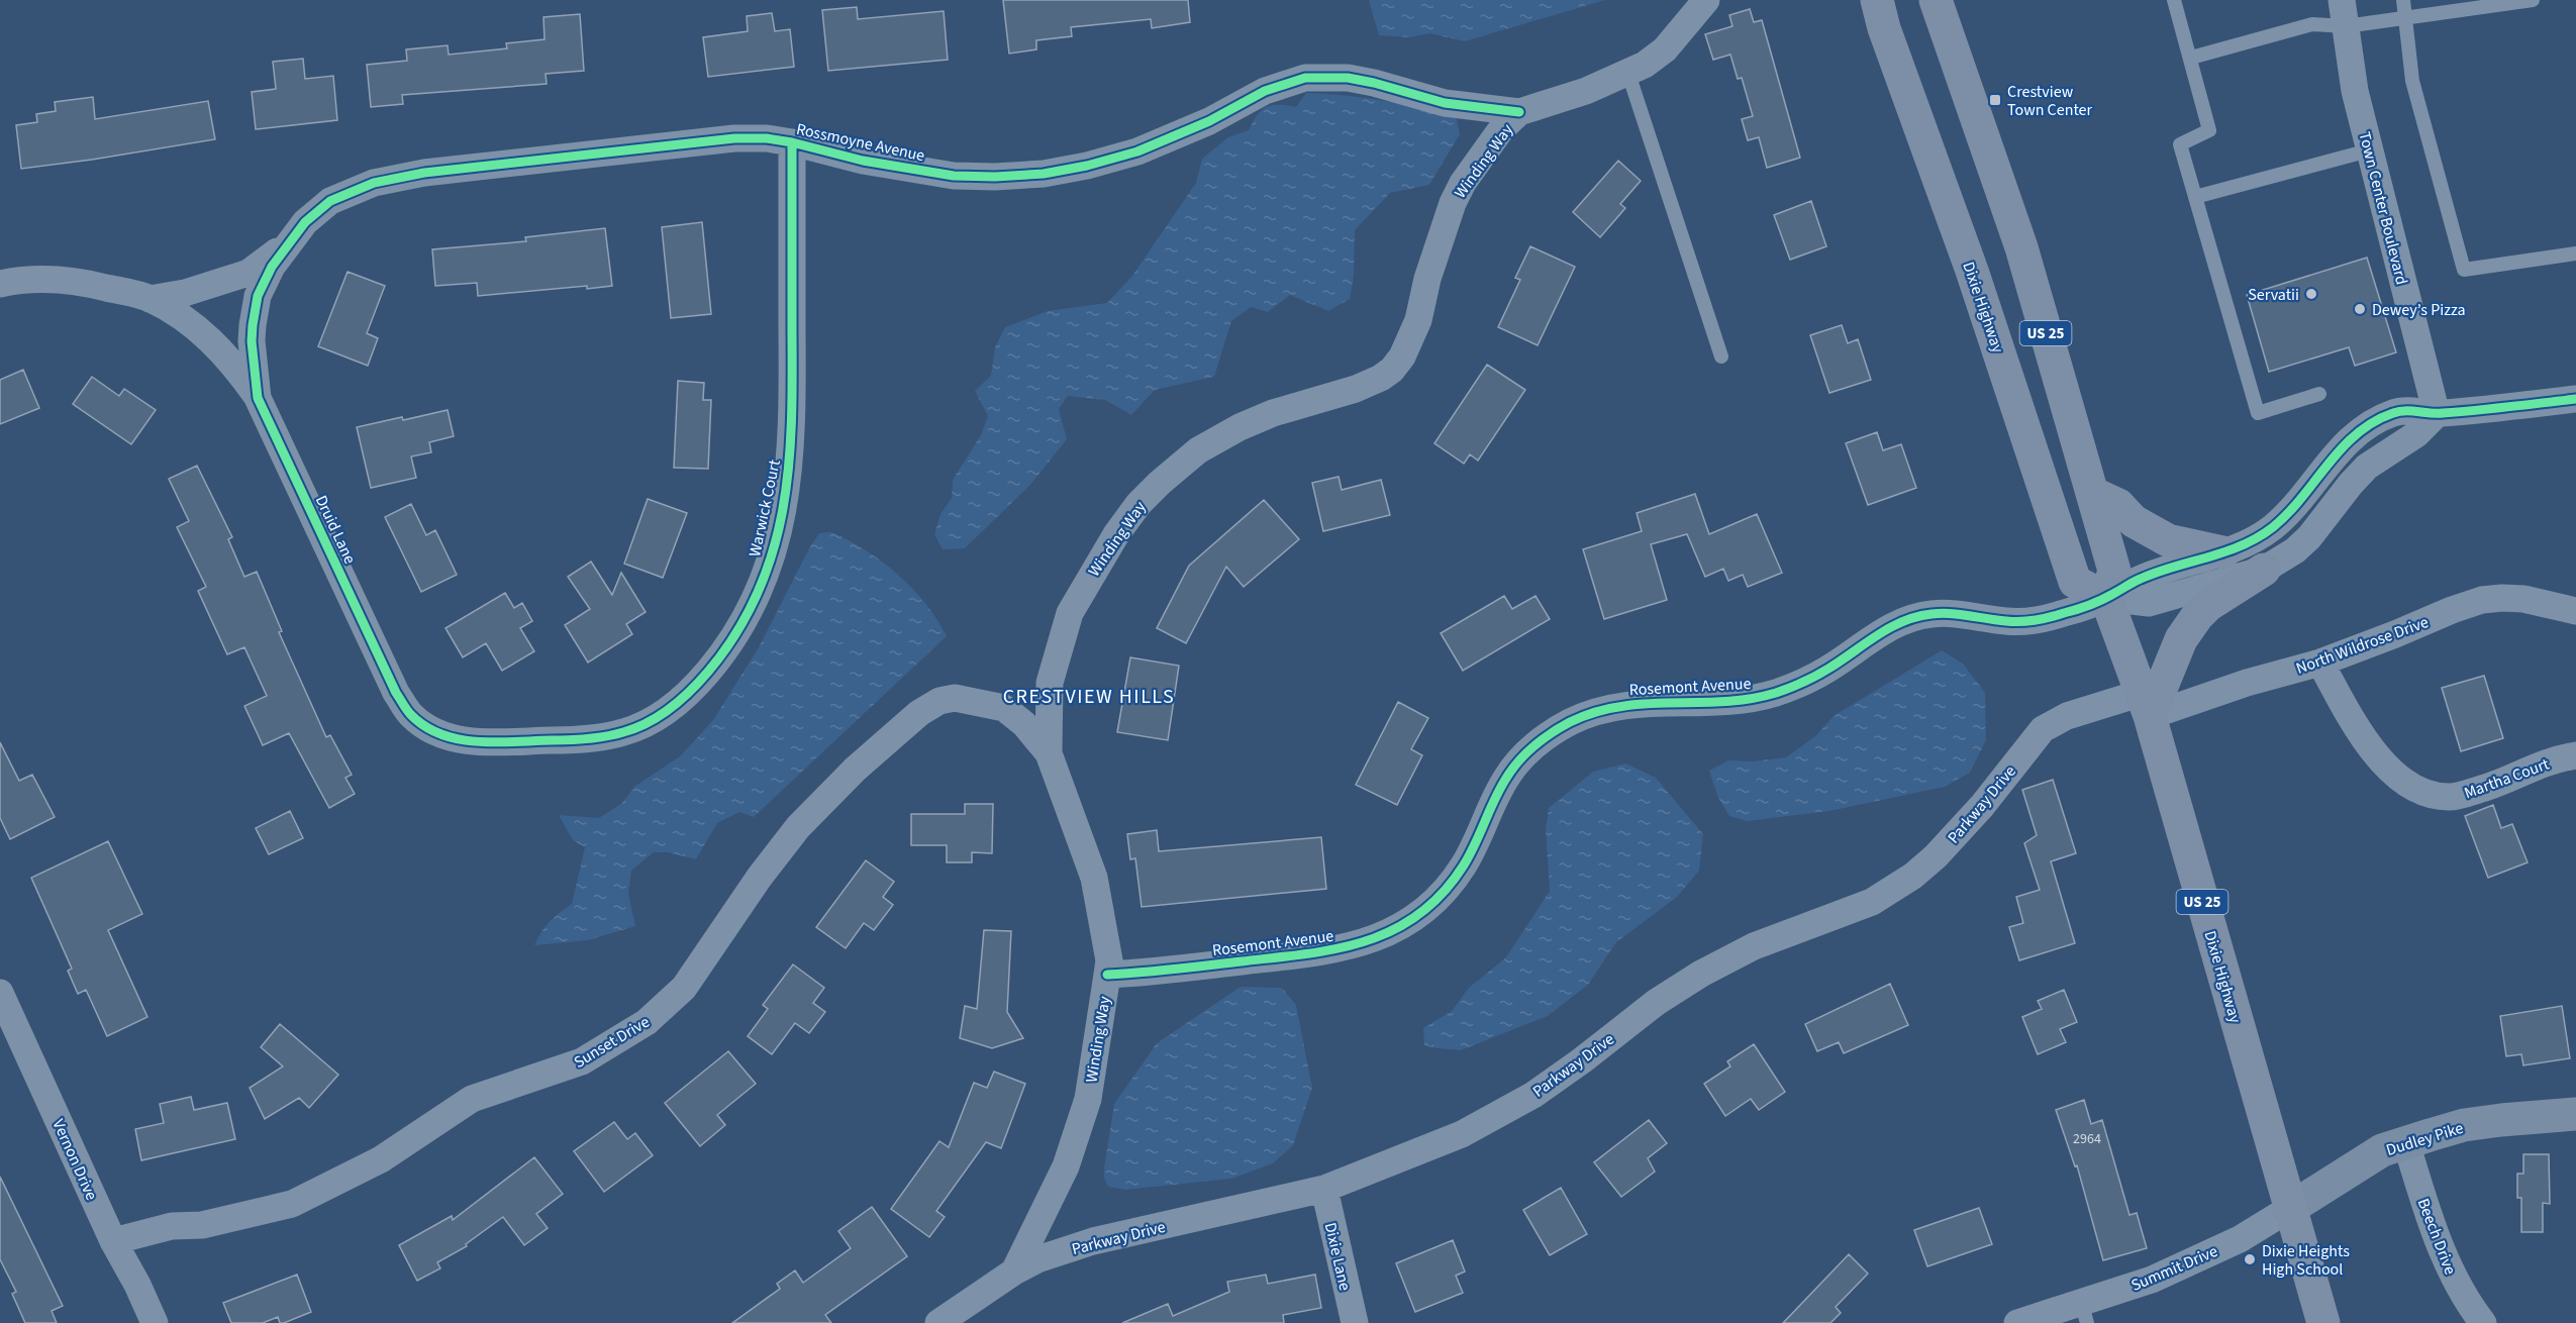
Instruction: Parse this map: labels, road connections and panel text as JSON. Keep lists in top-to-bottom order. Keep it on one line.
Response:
{"streets":{"main road":["Dixie Highway","US 25"],"street":["Rossmoyne Avenue","Winding Way","Town Center Boulevard","Warwick Court","Druid Lane","North Wildrose Drive","Rosemont Avenue","Martha Court","Parkway Drive","Sunset Drive","Dudley Pike","Vernon Drive","Beech Drive","Dixie Lane","Summit Drive"]},"crossings":[["Rossmoyne Avenue","Winding Way"],["Rossmoyne Avenue","Warwick Court"],["Rossmoyne Avenue","Druid Lane"],["Winding Way","Rosemont Avenue"],["Winding Way","Parkway Drive"],["Winding Way","Sunset Drive"],["Dixie Highway","US 25"],["Dixie Highway","North Wildrose Drive"],["Dixie Highway","Rosemont Avenue"],["Dixie Highway","Parkway Drive"],["Dixie Highway","Dudley Pike"],["Dixie Highway","Summit Drive"],["US 25","Rosemont Avenue"],["Warwick Court","Druid Lane"],["North Wildrose Drive","Martha Court"],["North Wildrose Drive","Parkway Drive"],["Parkway Drive","Dixie Lane"],["Sunset Drive","Vernon Drive"],["Dudley Pike","Beech Drive"],["Dudley Pike","Summit Drive"]],"districts":["CRESTVIEW HILLS"],"places":{"transit":["Crestview Town Center"],"other":["Servatii","Dewey’s Pizza","Dixie Heights High School"]},"house_numbers":["2964"]}
